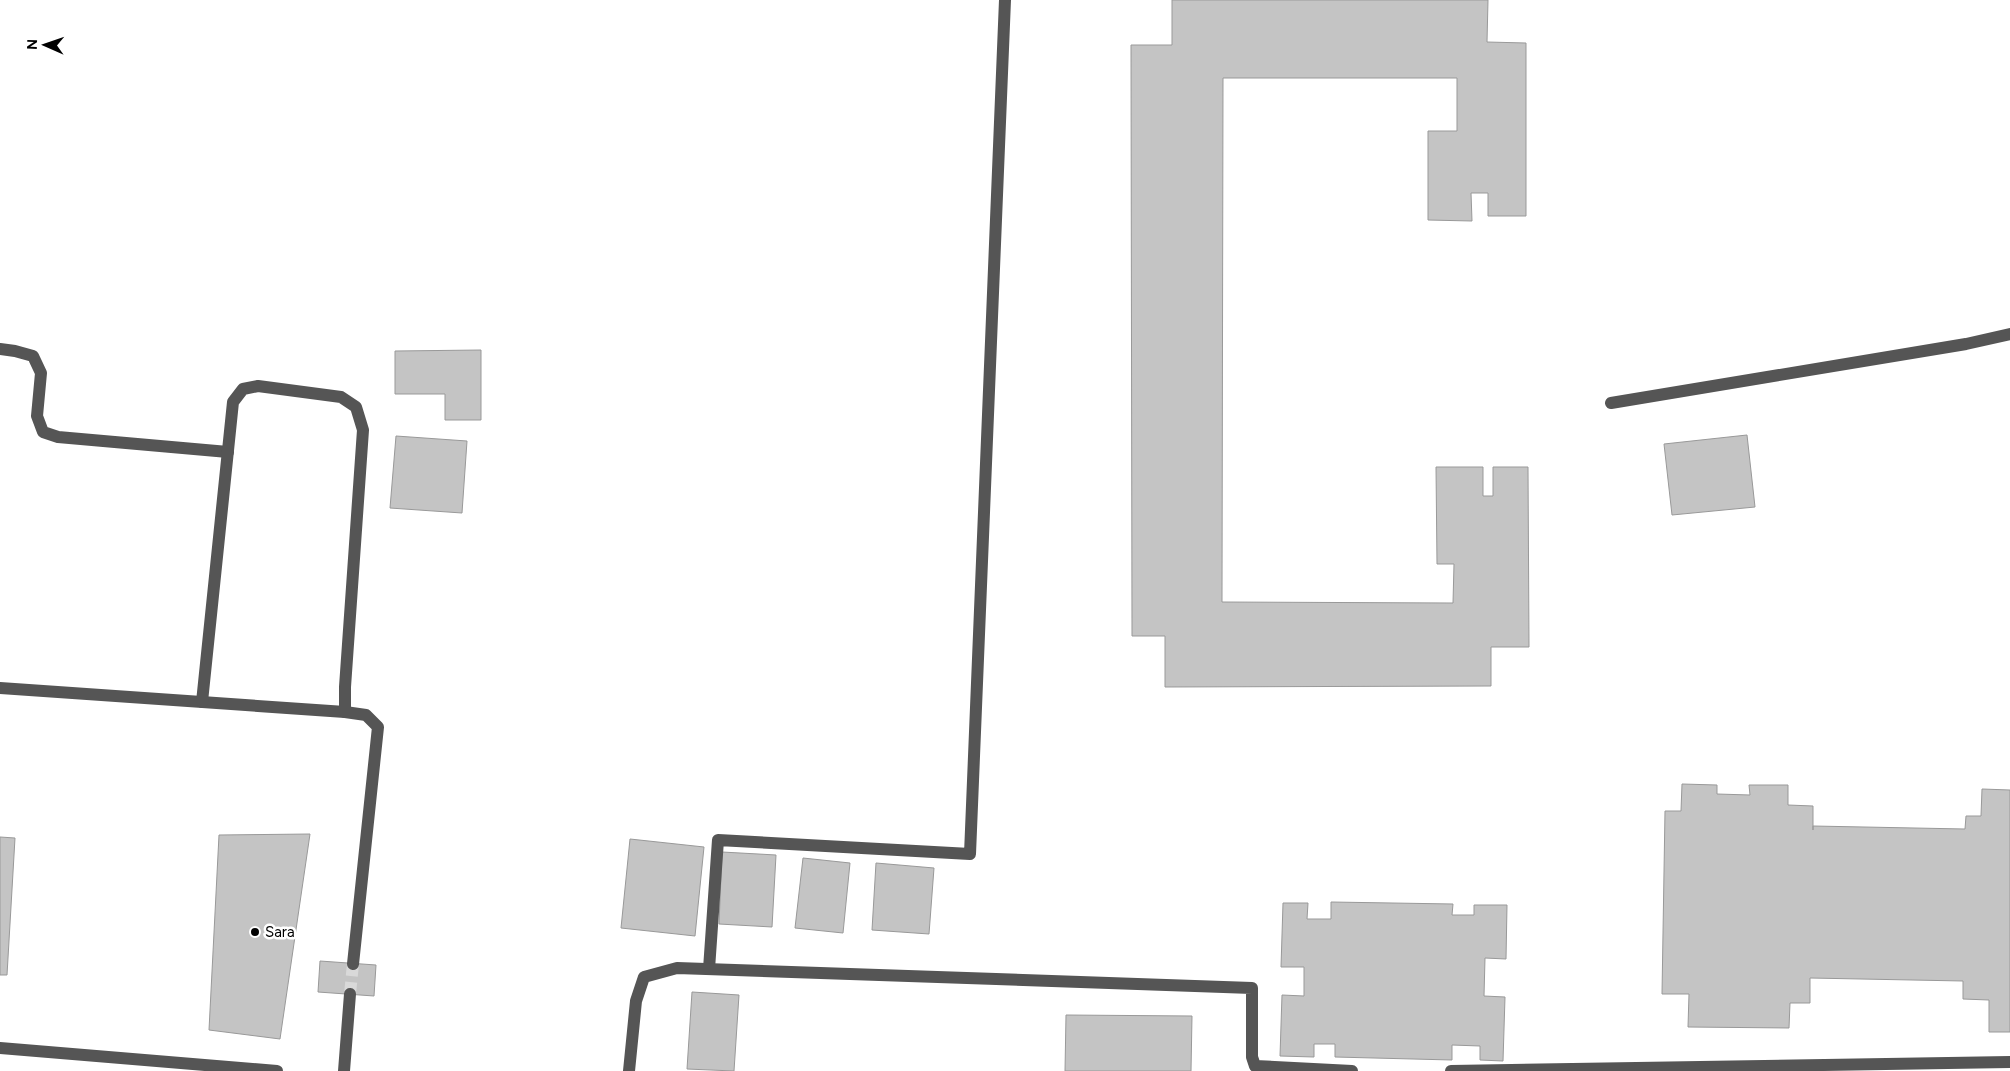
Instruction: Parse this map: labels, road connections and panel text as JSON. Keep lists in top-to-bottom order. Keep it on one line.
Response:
{"places":["Sara"],"north":"left"}
